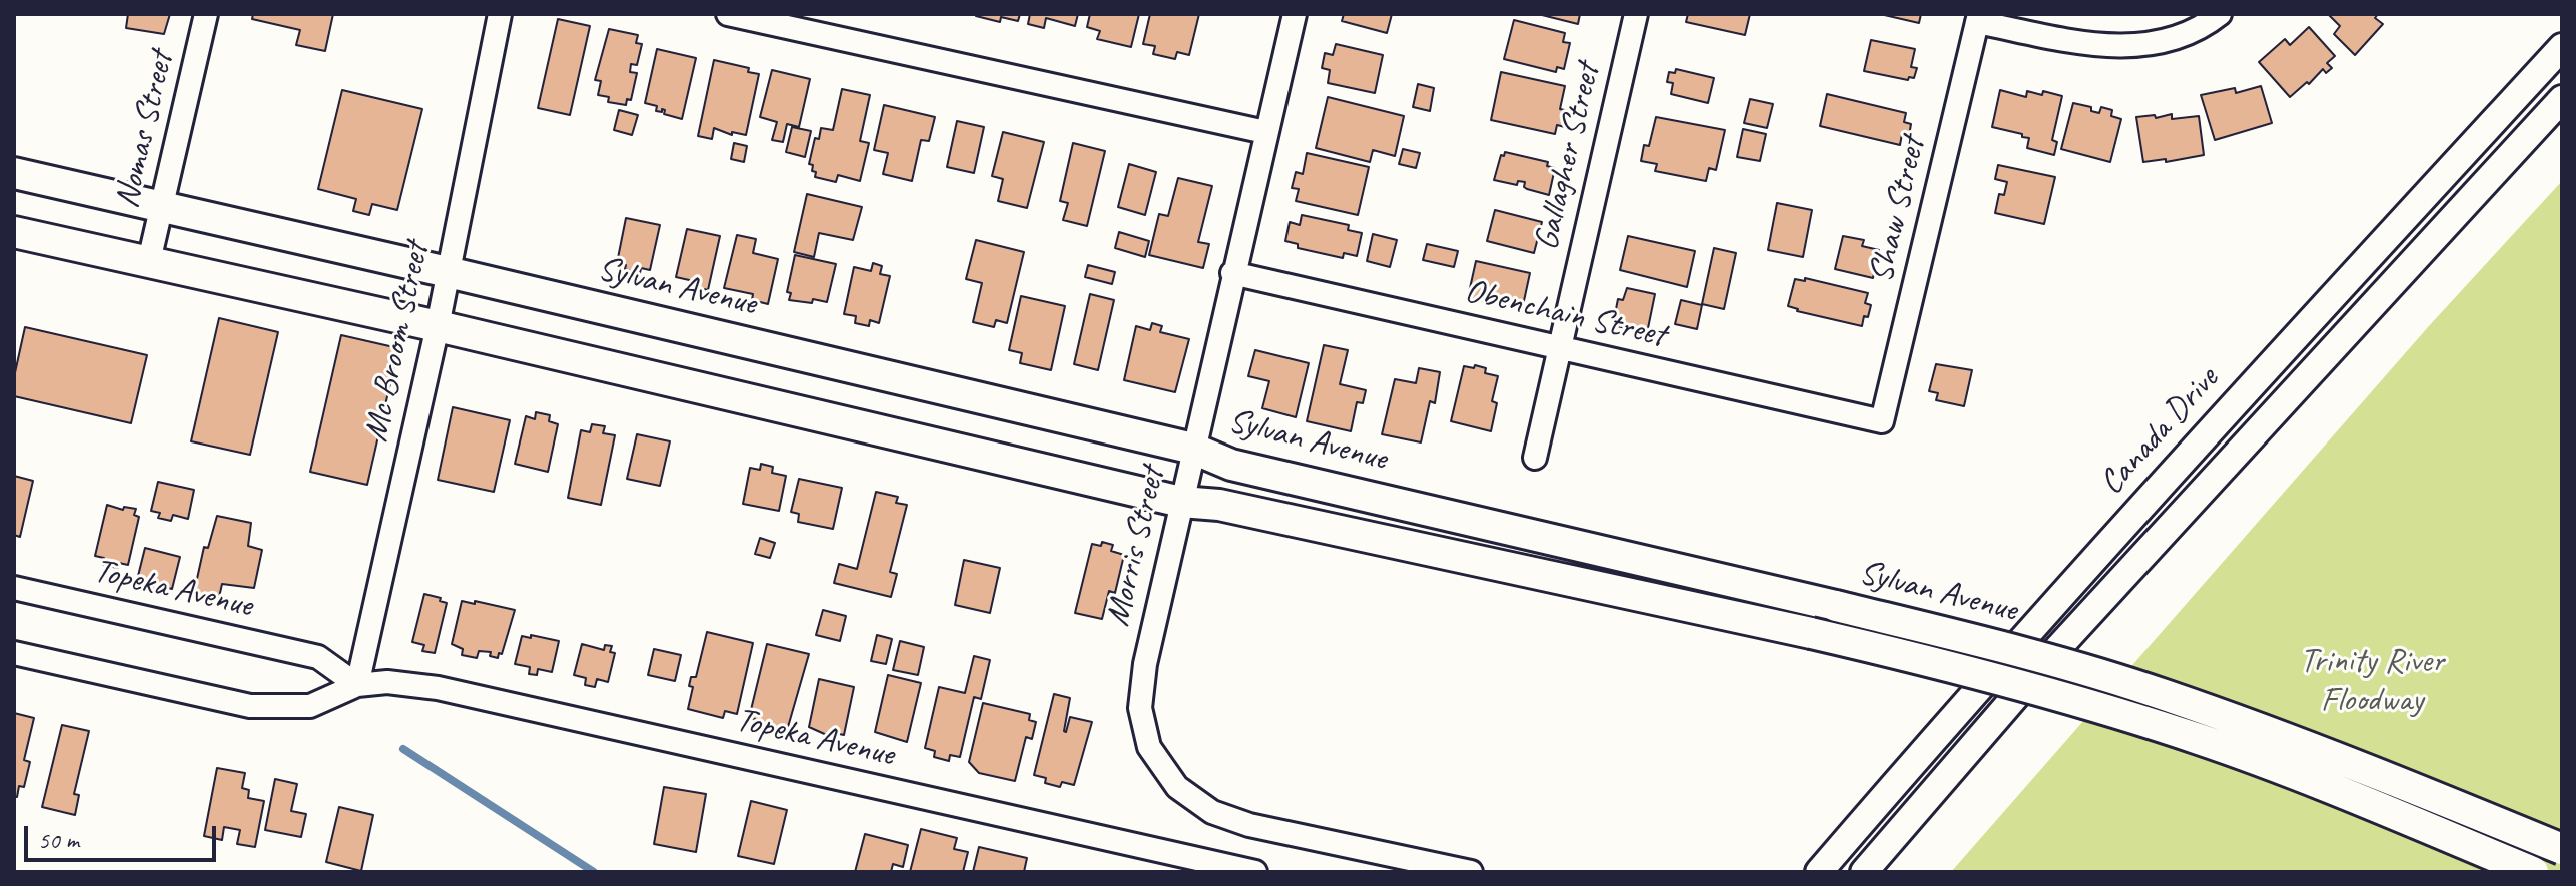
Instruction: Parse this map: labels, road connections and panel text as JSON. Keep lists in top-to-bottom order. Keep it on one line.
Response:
{"streets":{"main road":["Sylvan Avenue"],"street":["Nomas Street","Gallagher Street","Shaw Street","Obenchain Street","Mc Broom Street","Canada Drive","Morris Street","Topeka Avenue"]},"crossings":[["Nomas Street","Sylvan Avenue"],["Gallagher Street","Obenchain Street"],["Shaw Street","Obenchain Street"],["Sylvan Avenue","Mc Broom Street"],["Sylvan Avenue","Morris Street"],["Obenchain Street","Morris Street"],["Mc Broom Street","Topeka Avenue"]],"parks":["Trinity River Floodway"],"scale_bar":"50 m"}
